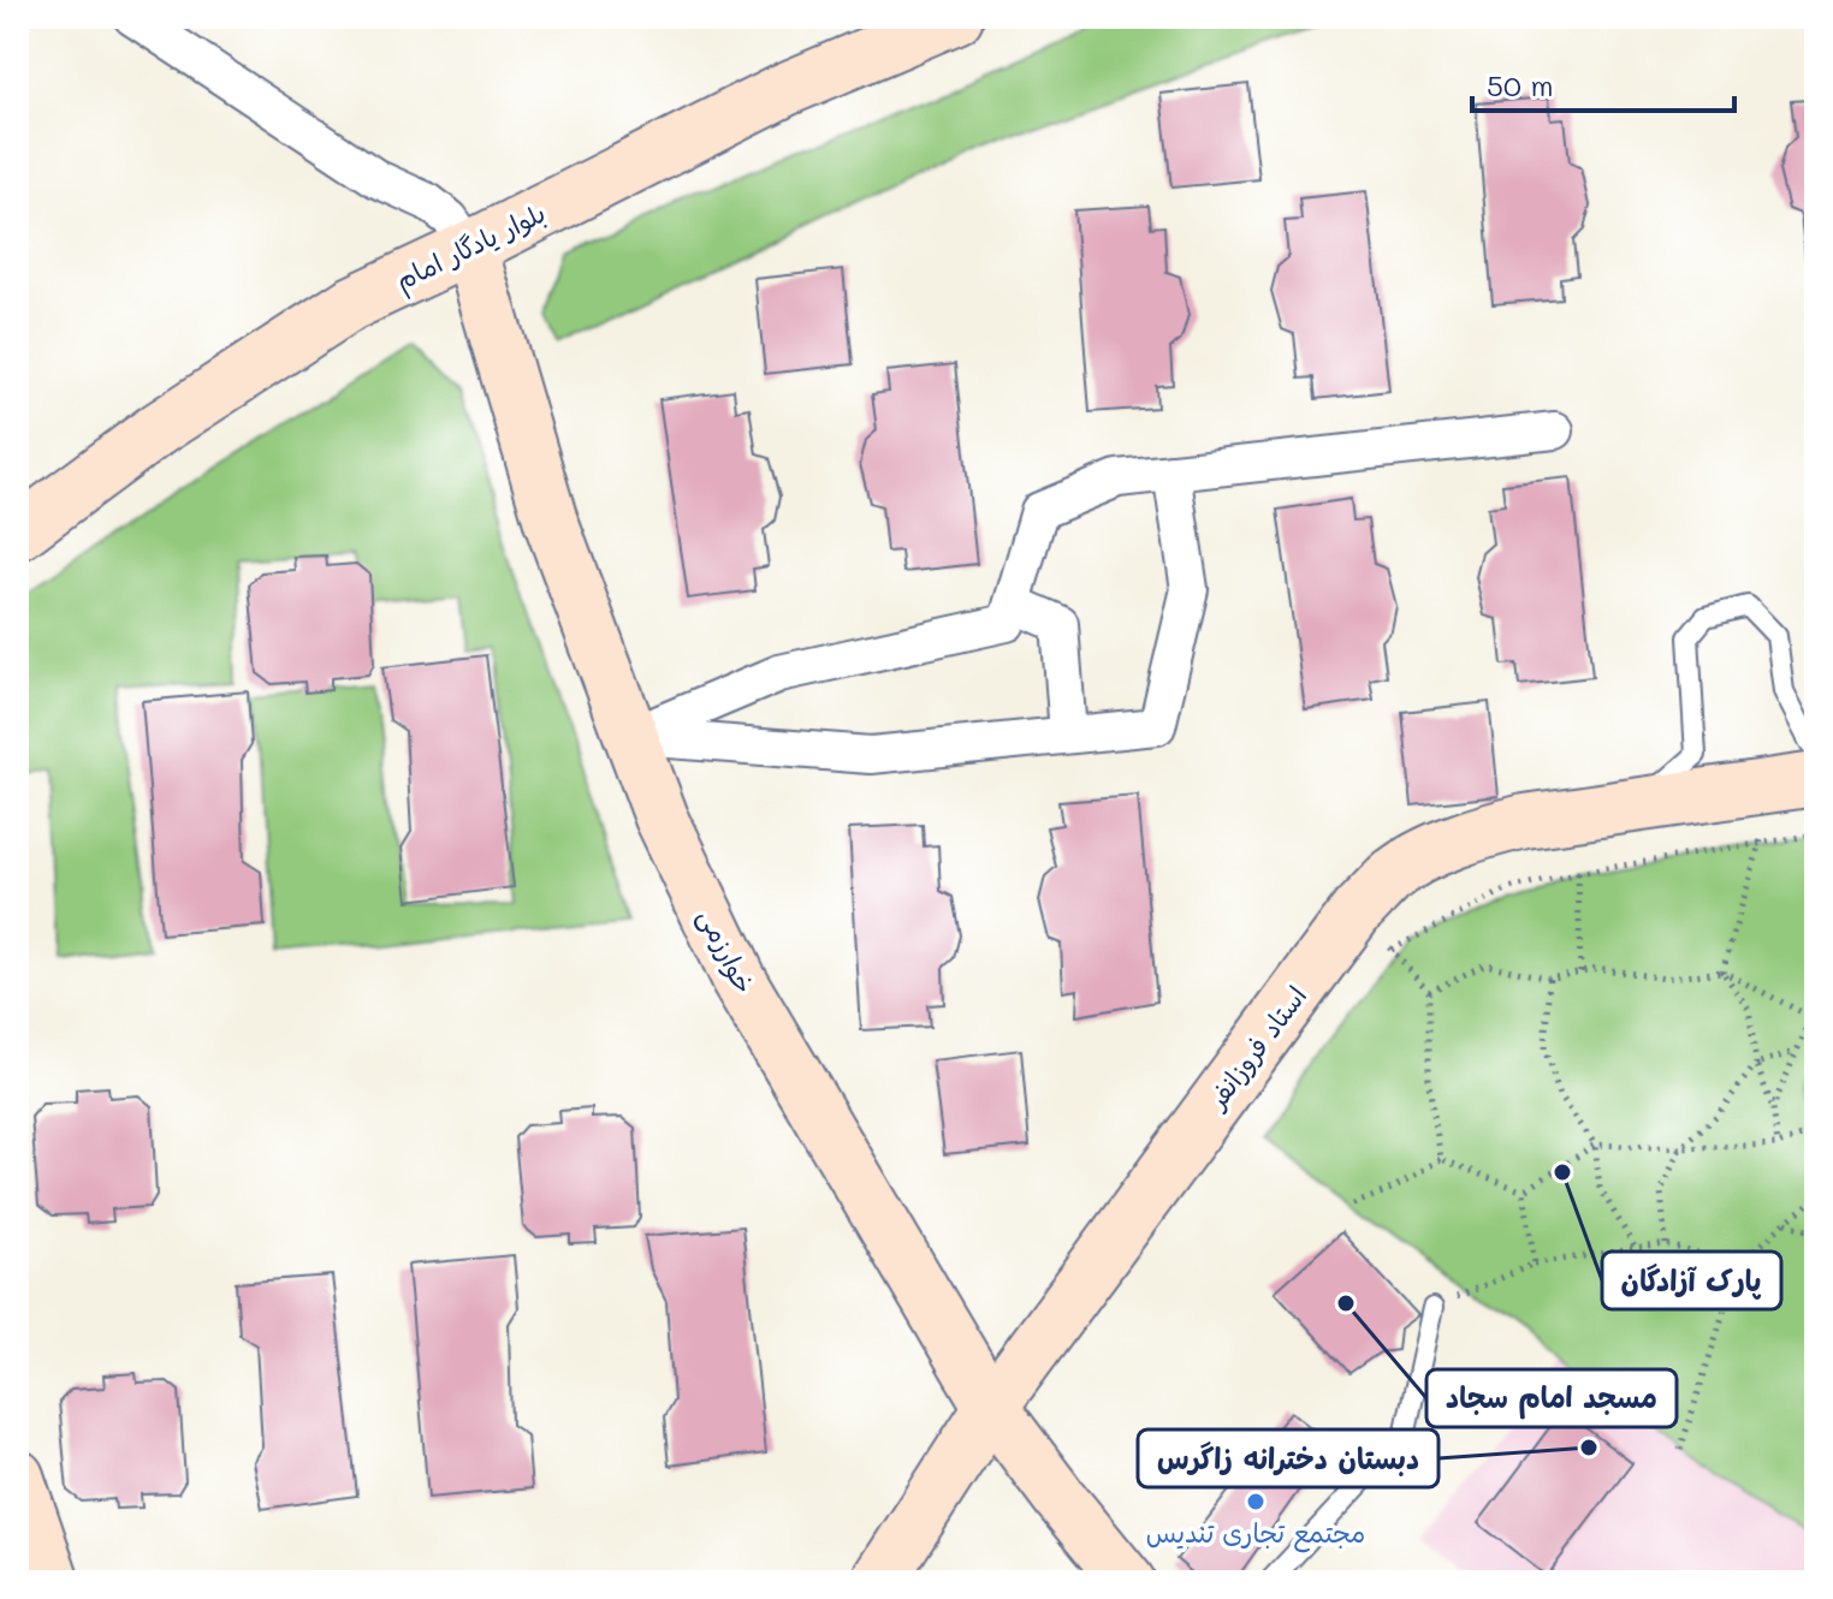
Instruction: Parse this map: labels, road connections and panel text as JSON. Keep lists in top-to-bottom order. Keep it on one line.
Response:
{"streets":{"street":["بلوار یادگار امام","خوارزمی","استاد فروزانفر"]},"crossings":[["بلوار یادگار امام","خوارزمی"],["خوارزمی","استاد فروزانفر"]],"places":["پارک آزادگان","مسجد امام سجاد","دبستان دخترانه زاگرس","مجتمع تجاری تندیس"],"scale_bar":"50 m"}
